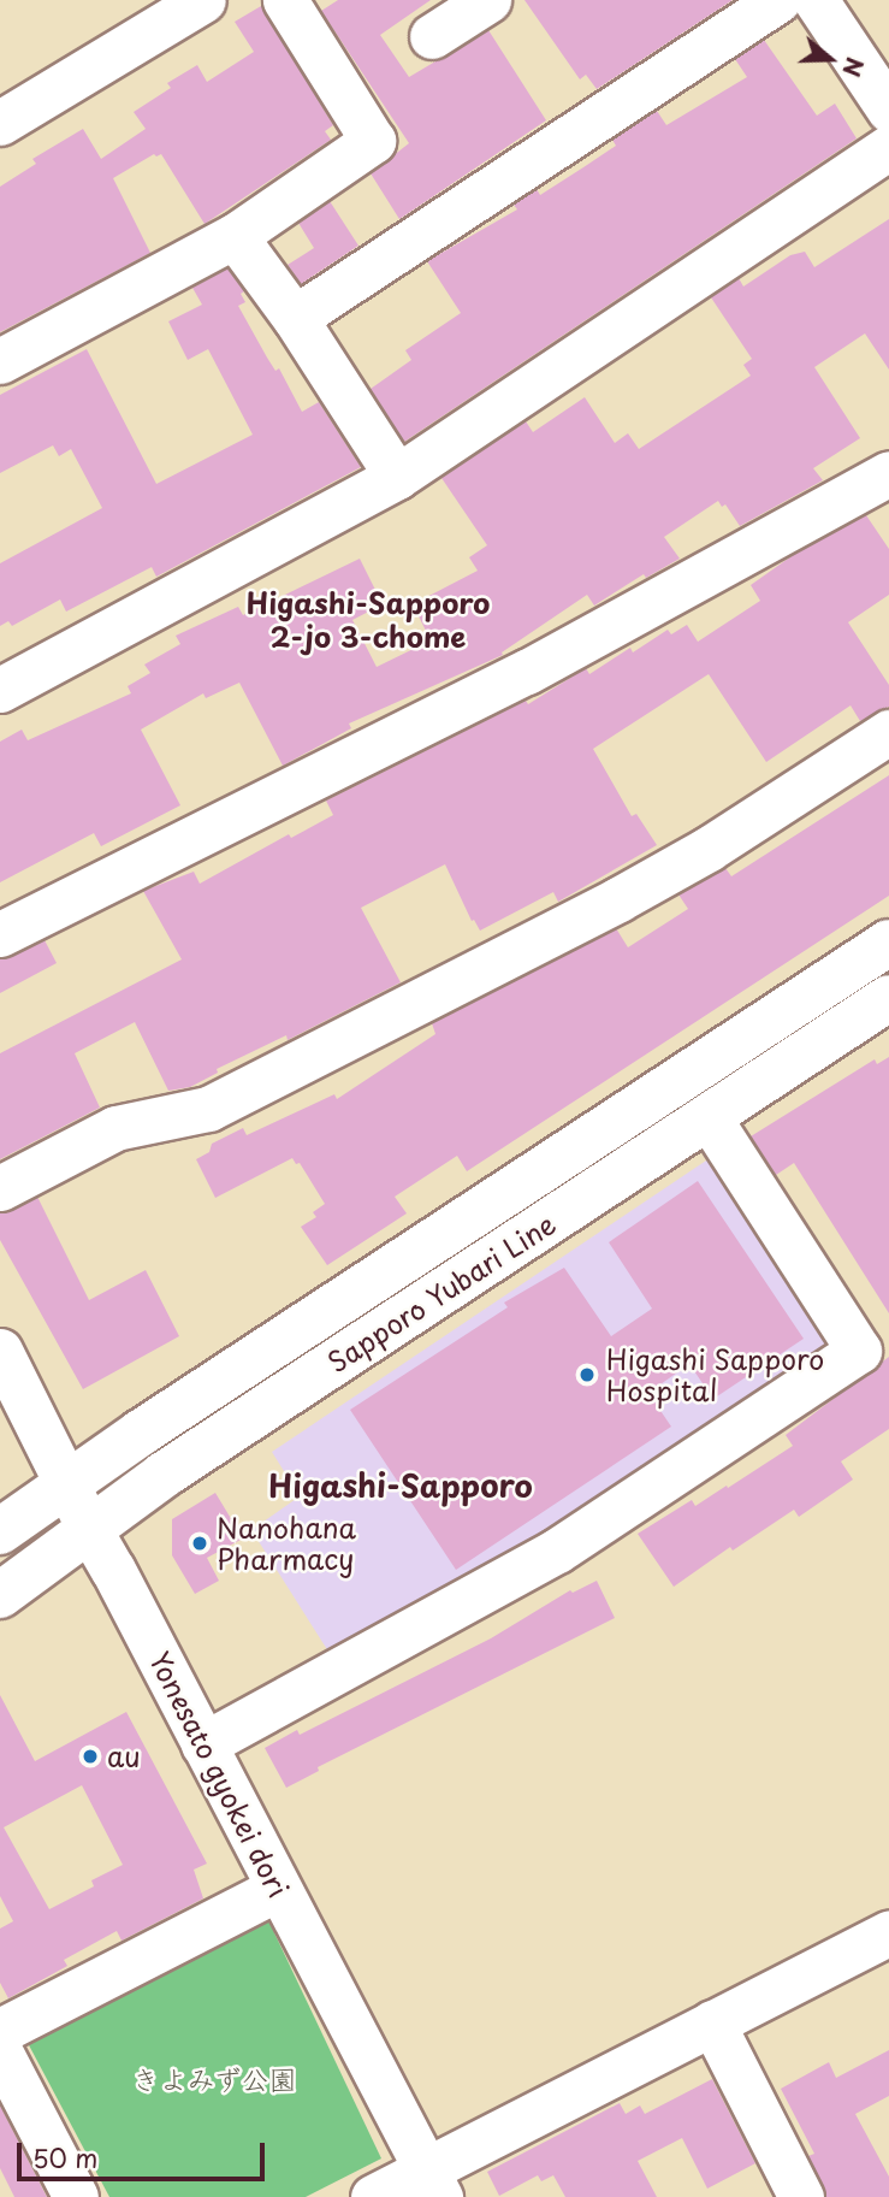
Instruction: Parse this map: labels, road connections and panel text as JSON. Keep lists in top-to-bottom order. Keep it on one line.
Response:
{"streets":{"main road":["Sapporo Yubari Line"],"street":["Yonesato gyokei dori"]},"crossings":[["Sapporo Yubari Line","Yonesato gyokei dori"]],"districts":["Higashi-Sapporo 2-jo 3-chome","Higashi-Sapporo"],"parks":["きよみず公園"],"places":["Higashi Sapporo Hospital","Nanohana Pharmacy","au"],"scale_bar":"50 m","north":"right"}
